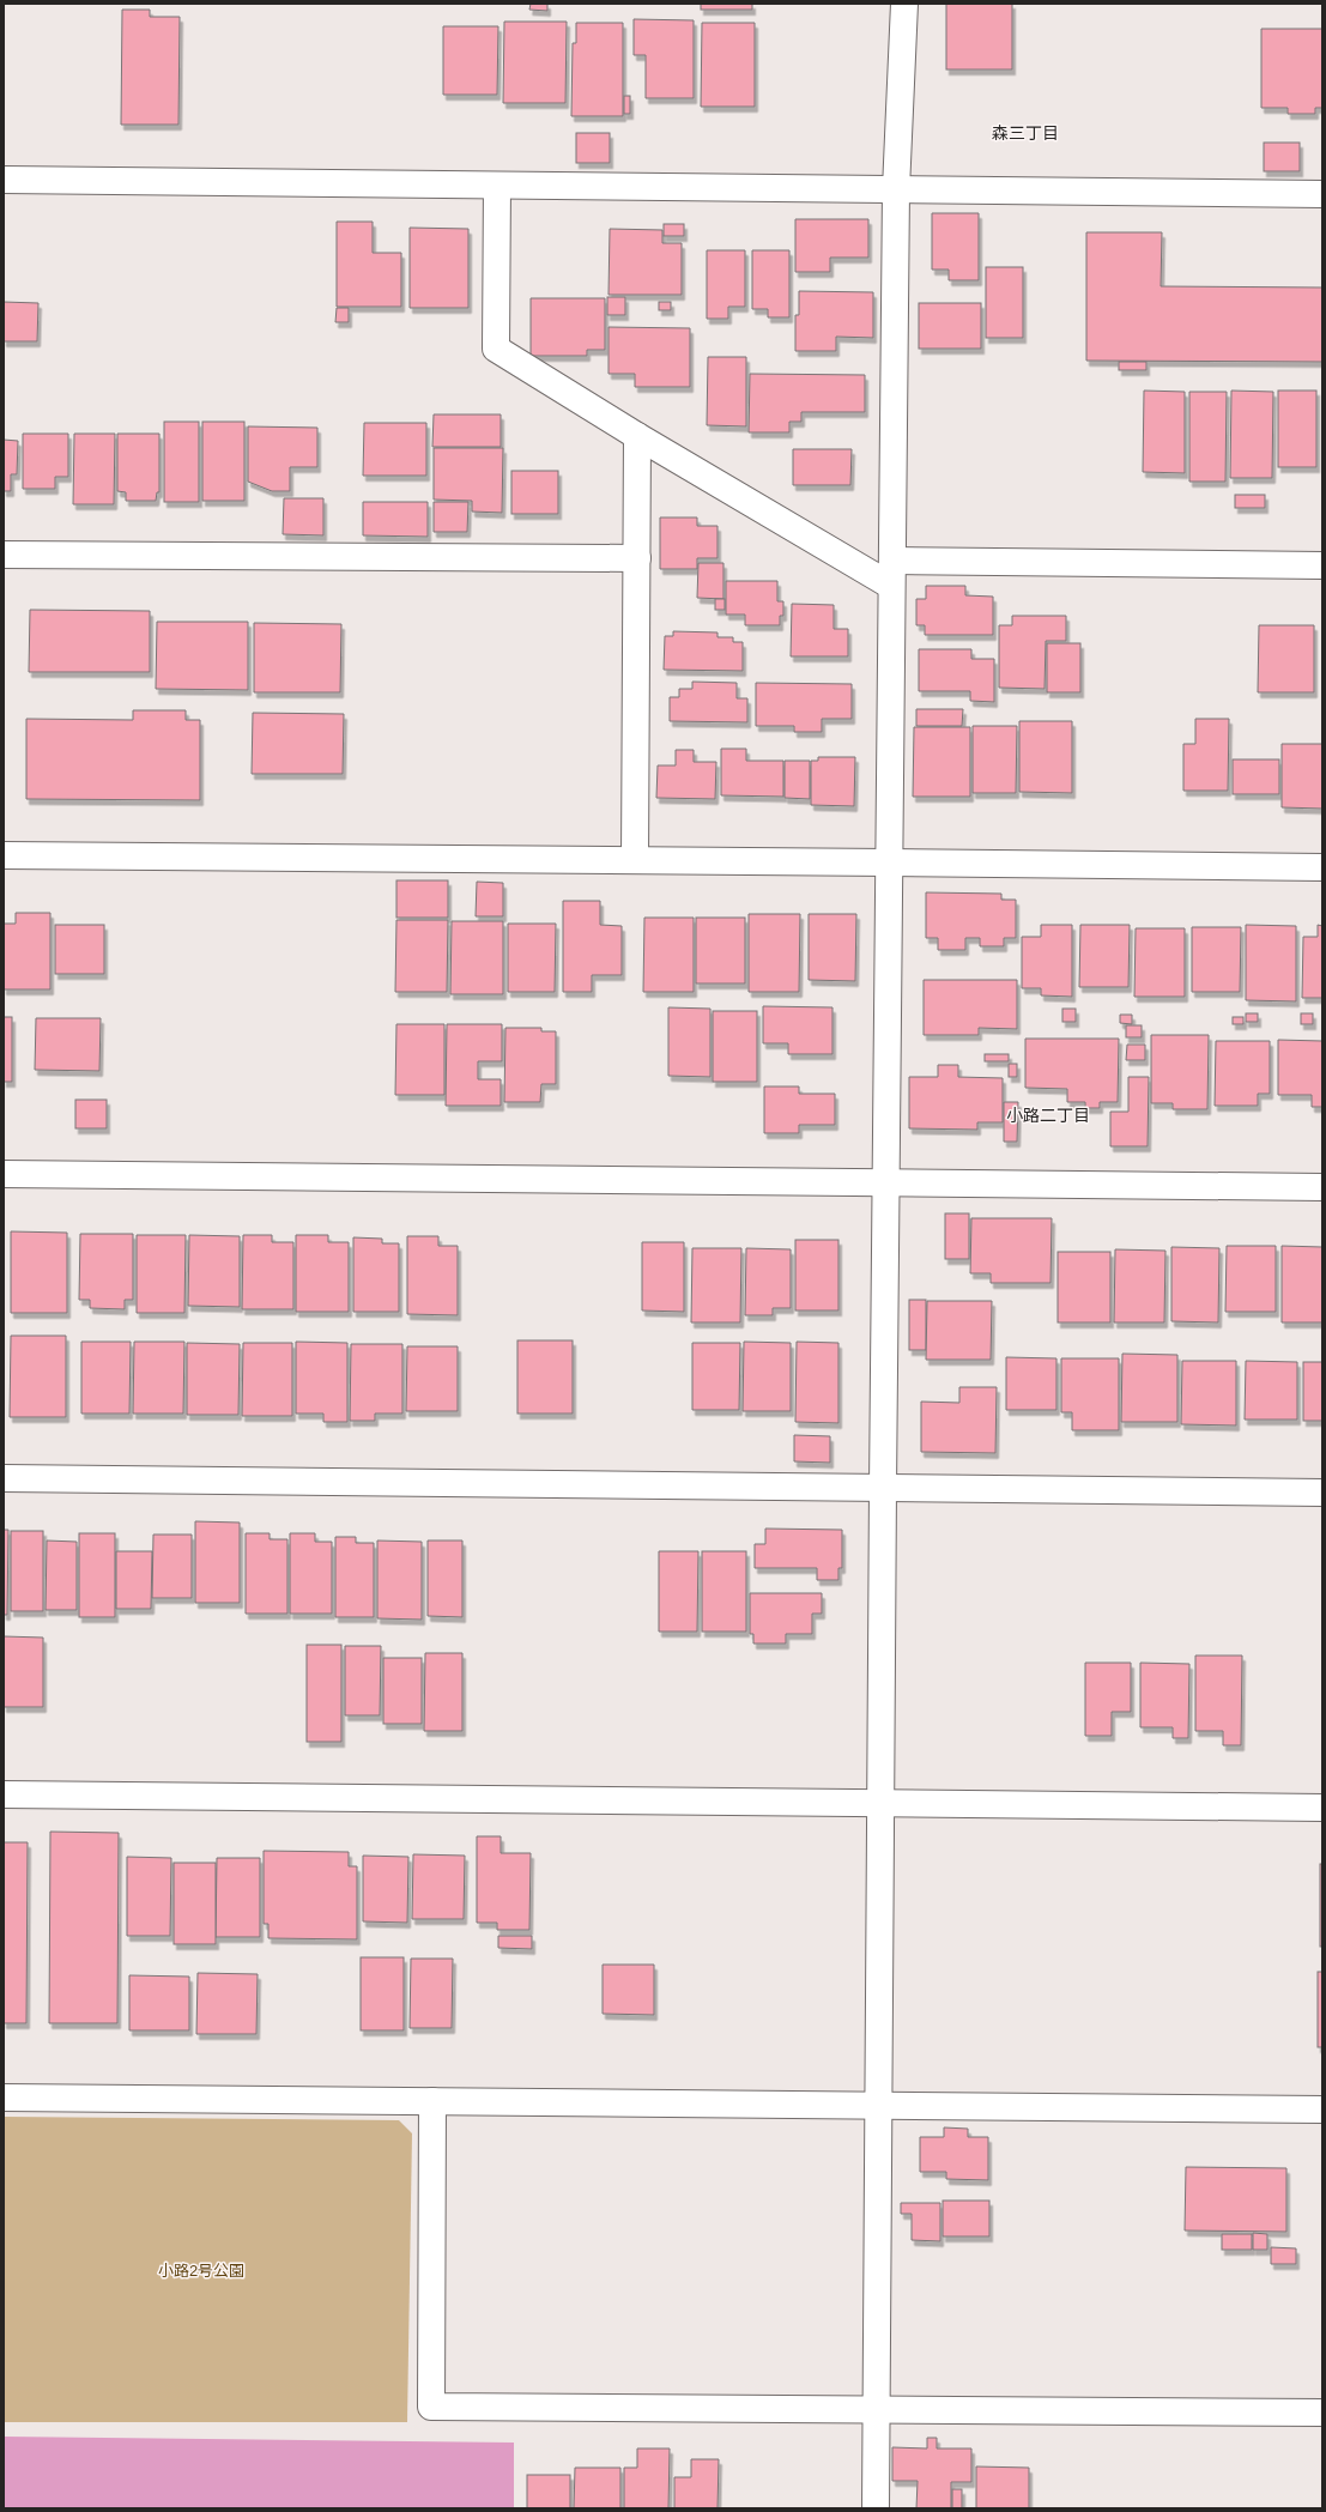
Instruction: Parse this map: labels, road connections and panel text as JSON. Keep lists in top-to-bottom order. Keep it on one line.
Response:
{"districts":["森三丁目","小路二丁目"],"parks":["小路2号公園"]}
